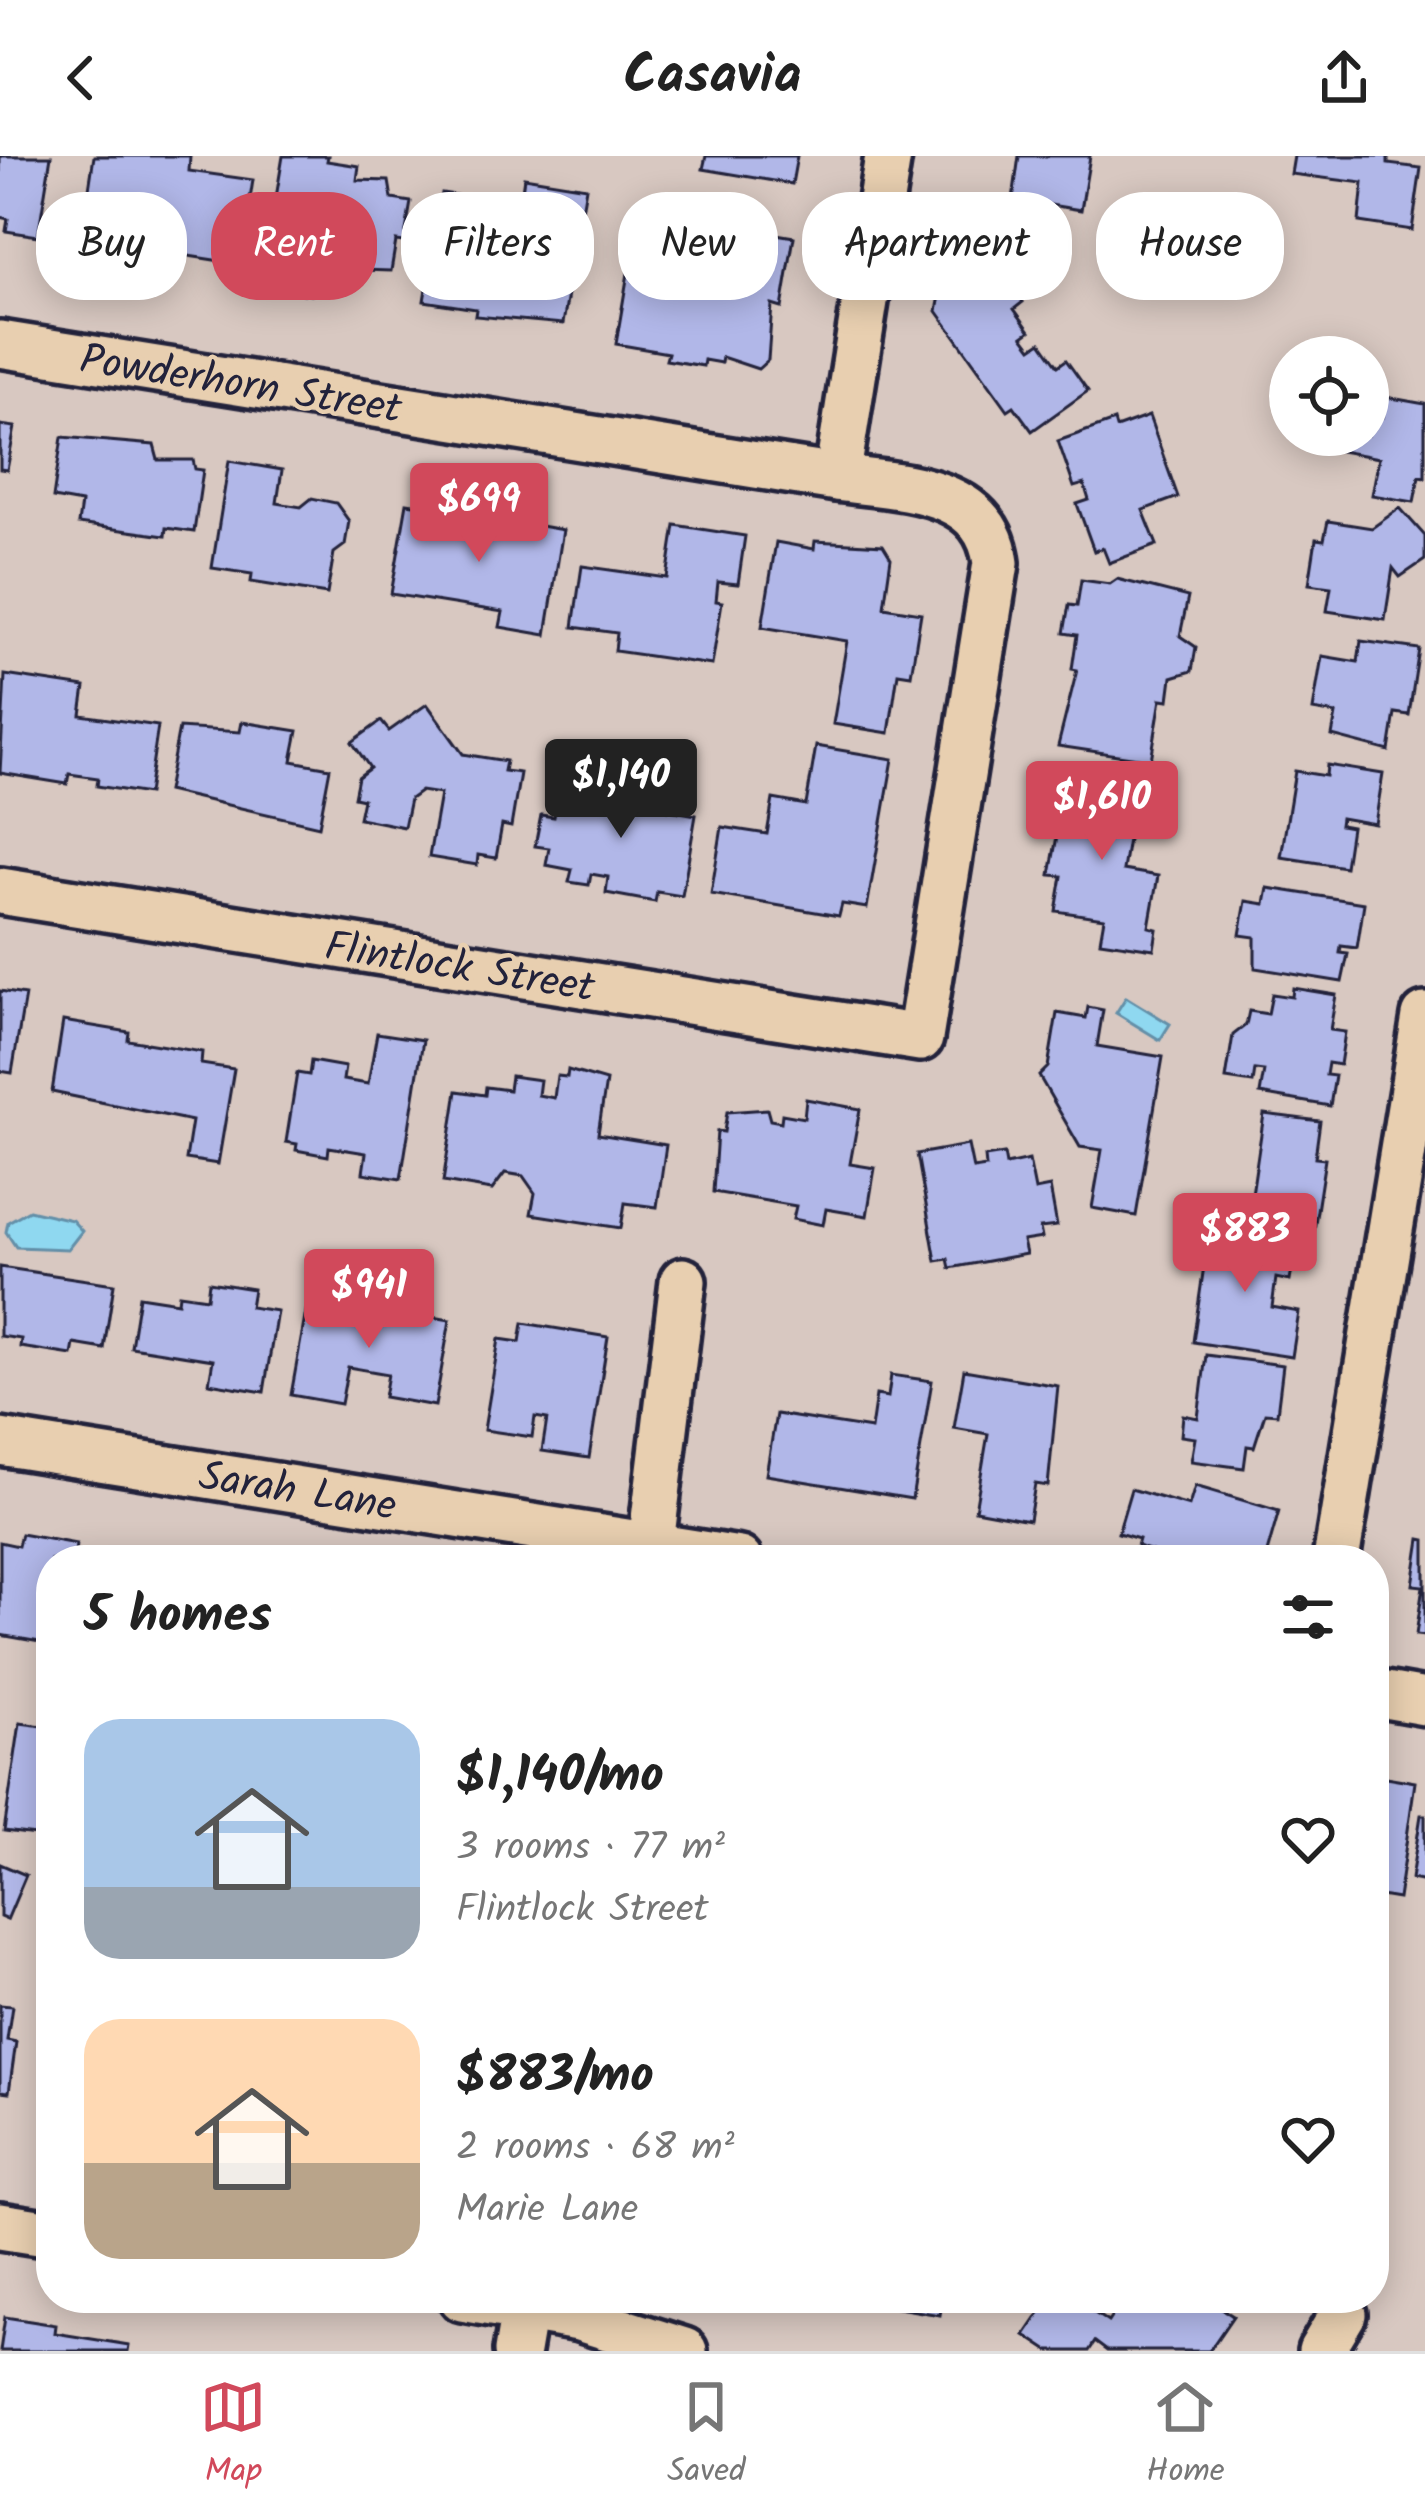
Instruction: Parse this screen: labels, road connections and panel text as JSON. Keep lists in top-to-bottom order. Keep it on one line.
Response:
{"streets":{"street":["Powderhorn Street","Flintlock Street","Sarah Lane"]},"crossings":[["Powderhorn Street","Flintlock Street"]],"page":{"header":"Casavia","chip":["Buy","Rent","Filters","New","Apartment","House"],"price":["$699","$1,140","$1,610","$883","$941"],"heading":"5 homes","list":[{"name":"$1,140/mo","note":"3 rooms · 77 m² · Flintlock Street"},{"name":"$883/mo","note":"2 rooms · 68 m² · Marie Lane"}],"tabs":["Map","Saved","Home"]}}
